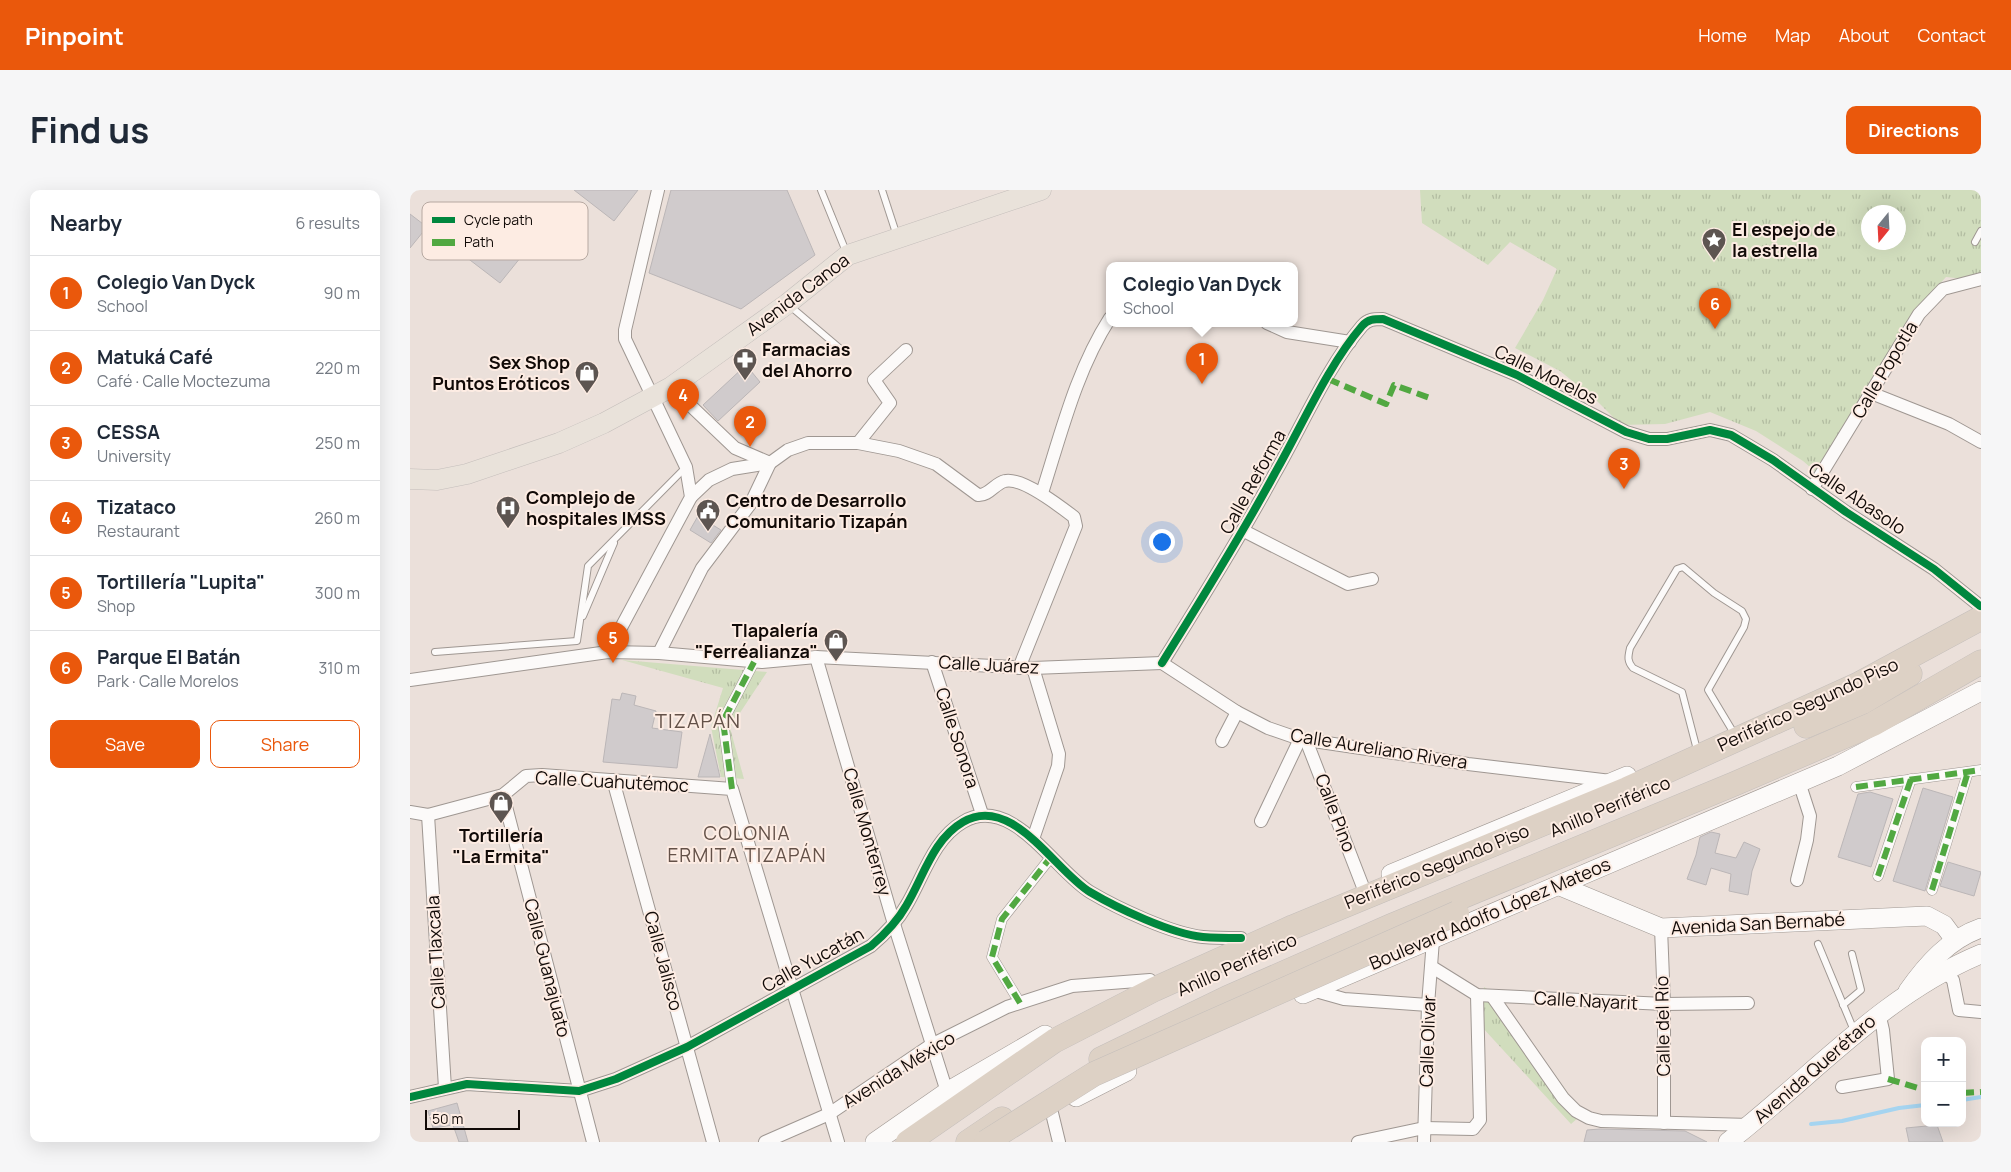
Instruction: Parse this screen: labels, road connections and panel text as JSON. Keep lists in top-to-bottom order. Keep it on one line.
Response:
{"streets":{"highway":["Periférico Segundo Piso","Anillo Periférico"],"main road":["Avenida Canoa","Boulevard Adolfo López Mateos","Avenida San Bernabé","Avenida Querétaro"],"street":["Calle Popotla","Calle Morelos","Calle Reforma","Calle Abasolo","Calle Juárez","Calle Sonora","Calle Aureliano Rivera","Calle Cuahutémoc","Calle Pino","Calle Monterrey","Calle Tlaxcala","Calle Yucatán","Calle Jalisco","Calle Guanajuato","Calle Nayarit","Calle del Río","Calle Olivar","Avenida México"]},"crossings":[["Calle Popotla","Calle Abasolo"],["Calle Morelos","Calle Reforma"],["Calle Morelos","Calle Abasolo"],["Calle Reforma","Calle Juárez"],["Calle Reforma","Calle Aureliano Rivera"],["Calle Juárez","Calle Sonora"],["Calle Juárez","Calle Aureliano Rivera"],["Calle Juárez","Calle Monterrey"],["Calle Sonora","Calle Yucatán"],["Calle Aureliano Rivera","Calle Pino"],["Calle Cuahutémoc","Calle Tlaxcala"],["Calle Cuahutémoc","Calle Jalisco"],["Calle Cuahutémoc","Calle Guanajuato"],["Calle Monterrey","Calle Yucatán"],["Calle Monterrey","Avenida México"],["Boulevard Adolfo López Mateos","Avenida San Bernabé"],["Boulevard Adolfo López Mateos","Calle Olivar"],["Avenida San Bernabé","Calle del Río"],["Avenida San Bernabé","Avenida Querétaro"],["Calle Tlaxcala","Calle Yucatán"],["Calle Yucatán","Calle Jalisco"],["Calle Yucatán","Calle Guanajuato"],["Calle Nayarit","Calle del Río"],["Calle Nayarit","Calle Olivar"]],"districts":["TIZAPÁN","COLONIA ERMITA TIZAPÁN"],"places":{"place":["El espejo de la estrella"],"pharmacy":["Farmacias del Ahorro"],"shop":["Sex Shop Puntos Eróticos","Tlapalería \"Ferréalianza\"","Tortillería \"La Ermita\""],"hospital":["Complejo de hospitales IMSS"],"public building":["Centro de Desarrollo Comunitario Tizapán"]},"legend":["Cycle path","Path"],"scale_bar":"50 m","north":"bottom","page":{"header":"Pinpoint","nav":["Home","Map","About","Contact"],"title":"Find us","buttons":["Directions",["Save","Share"]],"heading":["Nearby","6 results"],"list":[{"mark":"1","name":"Colegio Van Dyck","note":"School","value":"90 m"},{"mark":"2","name":"Matuká Café","note":"Café · Calle Moctezuma","value":"220 m"},{"mark":"3","name":"CESSA","note":"University","value":"250 m"},{"mark":"4","name":"Tizataco","note":"Restaurant","value":"260 m"},{"mark":"5","name":"Tortillería \"Lupita\"","note":"Shop","value":"300 m"},{"mark":"6","name":"Parque El Batán","note":"Park · Calle Morelos","value":"310 m"}],"popup":["Colegio Van Dyck","School"],"pins":["6","1","4","2","3","5"],"map_buttons":["+","−"],"scale":"50 m"}}
